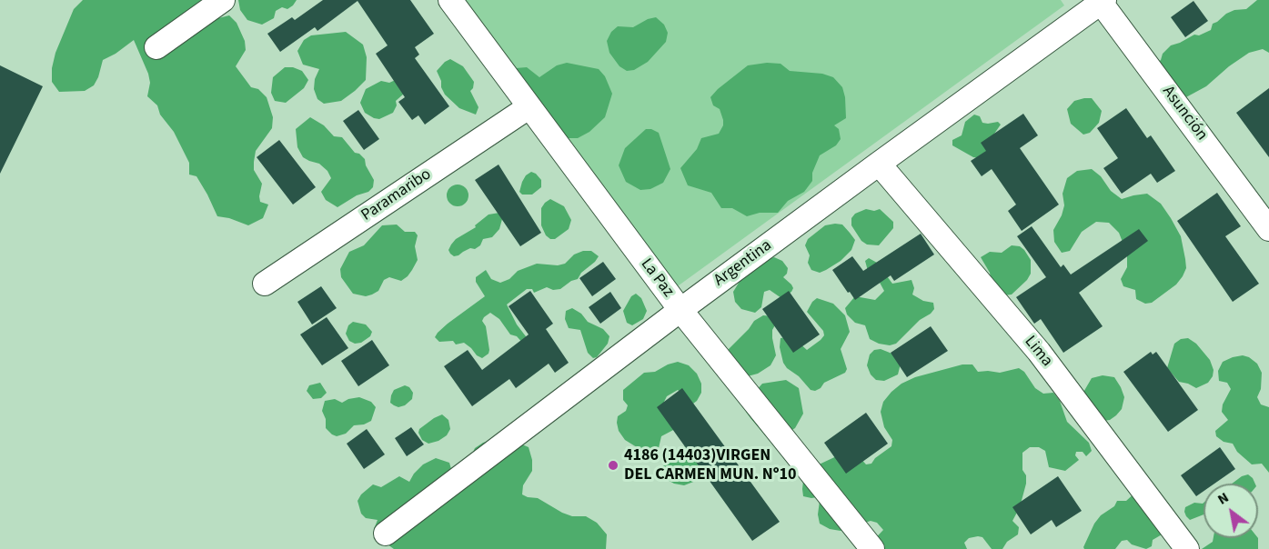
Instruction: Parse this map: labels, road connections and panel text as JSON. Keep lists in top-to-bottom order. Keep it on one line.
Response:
{"streets":{"street":["Asunción","Paramaribo","Argentina","La Paz","Lima"]},"crossings":[["Asunción","Argentina"],["Paramaribo","La Paz"],["Argentina","La Paz"],["Argentina","Lima"]],"places":["4186 (14403)VIRGEN DEL CARMEN MUN. Nº10"],"north":"top left"}
